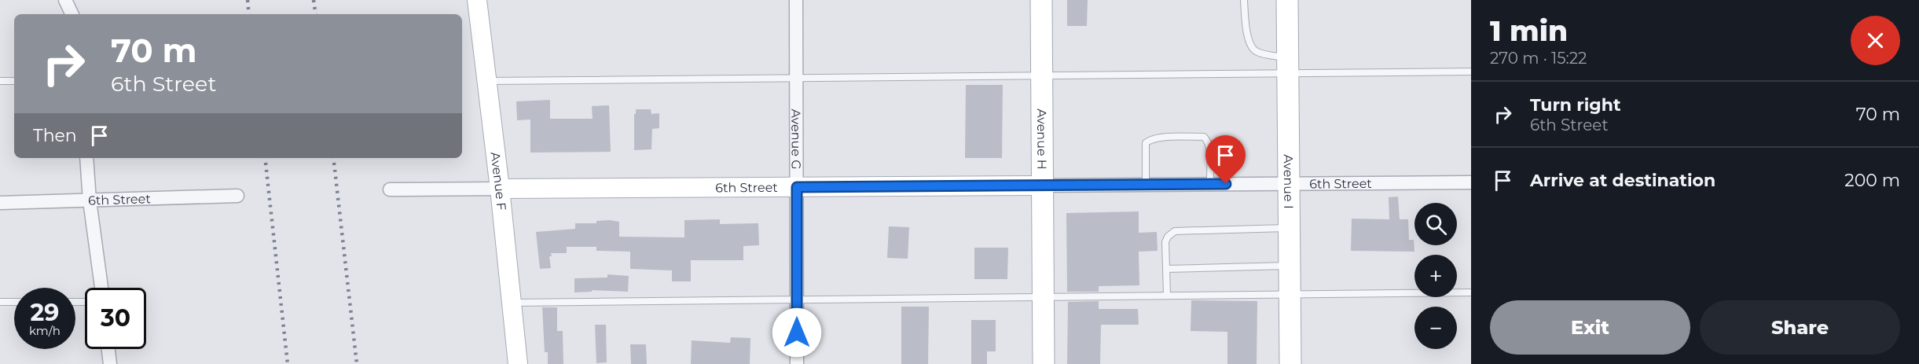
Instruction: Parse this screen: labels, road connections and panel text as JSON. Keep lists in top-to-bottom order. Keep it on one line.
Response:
{"streets":{"main road":["Avenue H","Avenue I"],"street":["Avenue G","Avenue F","6th Street"]},"crossings":[["Avenue H","6th Street"],["Avenue G","6th Street"],["Avenue F","6th Street"],["Avenue I","6th Street"]],"page":{"heading":["1 min","270 m · 15:22"],"turn":["70 m","6th Street"],"list":[{"name":"Turn right","note":"6th Street","value":"70 m"},{"name":"Arrive at destination","value":"200 m"}],"then":"Then","map_buttons":["+","−"],"speed":"29 km/h","limit":"30","buttons":["Exit","Share"]}}
